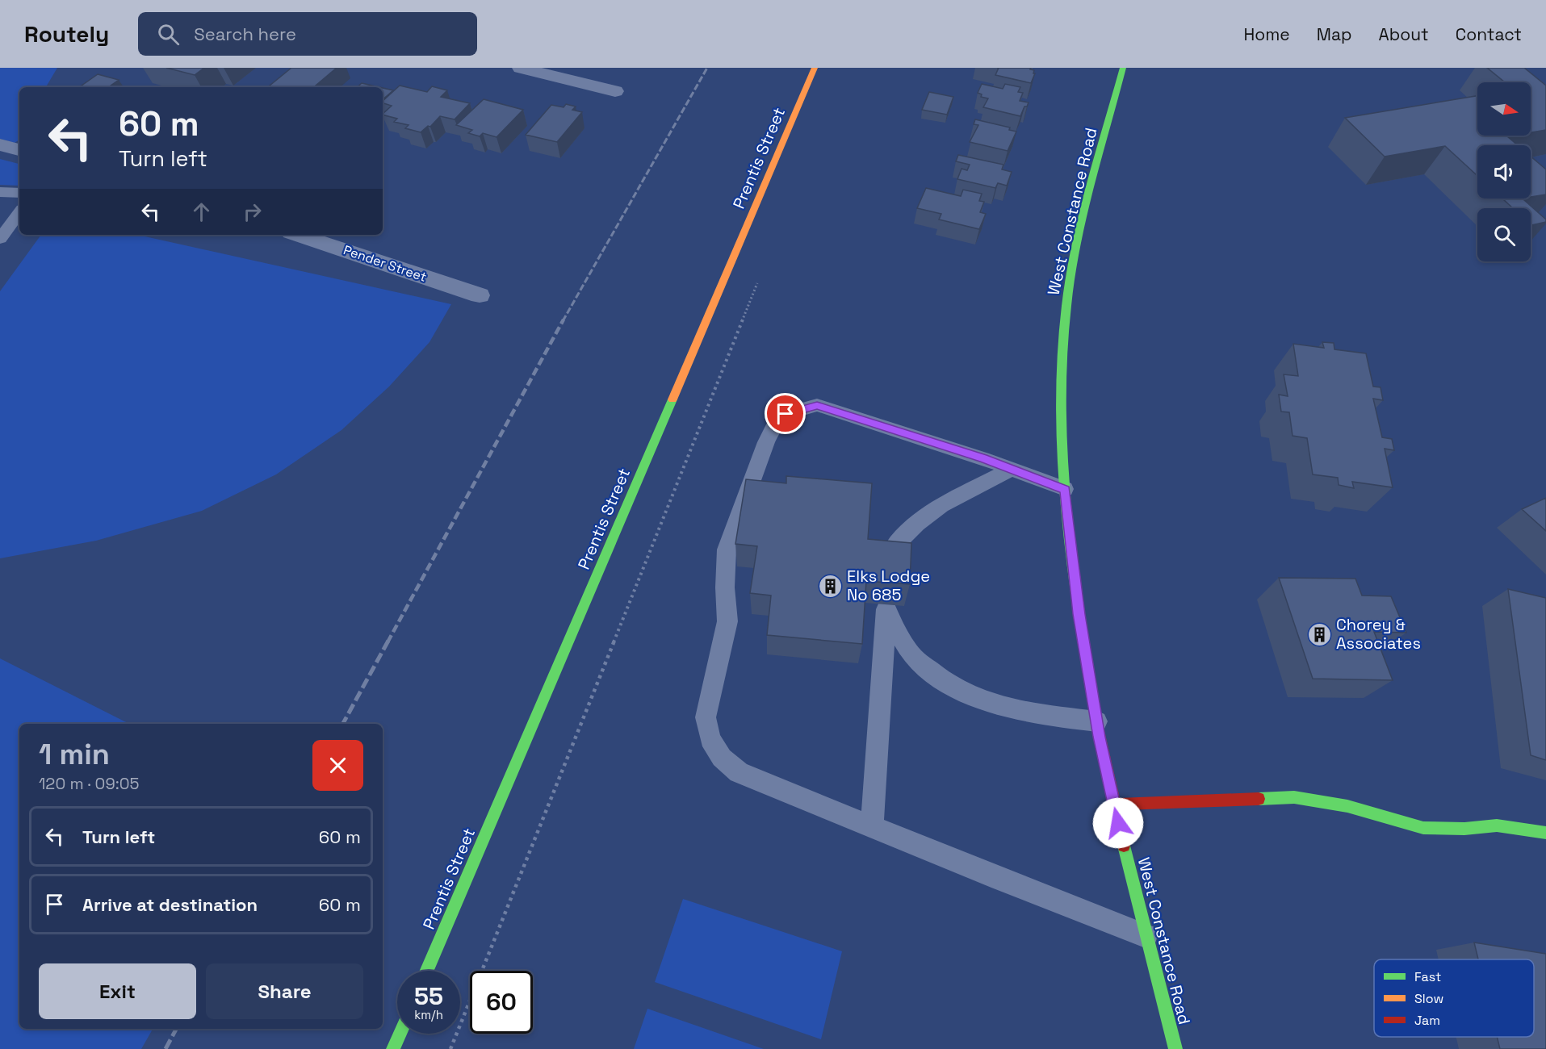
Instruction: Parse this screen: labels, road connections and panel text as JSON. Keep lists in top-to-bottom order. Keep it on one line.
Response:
{"streets":{"street":["Prentis Street","West Constance Road","Pender Street"]},"places":{"building":["Elks Lodge No 685","Chorey & Associates"]},"legend":["Fast","Slow","Jam"],"north":"right","page":{"header":"Routely","search":"Search here","nav":["Home","Map","About","Contact"],"turn":["60 m","Turn left"],"heading":["1 min","120 m · 09:05"],"list":[{"name":"Turn left","value":"60 m"},{"name":"Arrive at destination","value":"60 m"}],"buttons":["Exit","Share"],"speed":"55 km/h","limit":"60"}}
